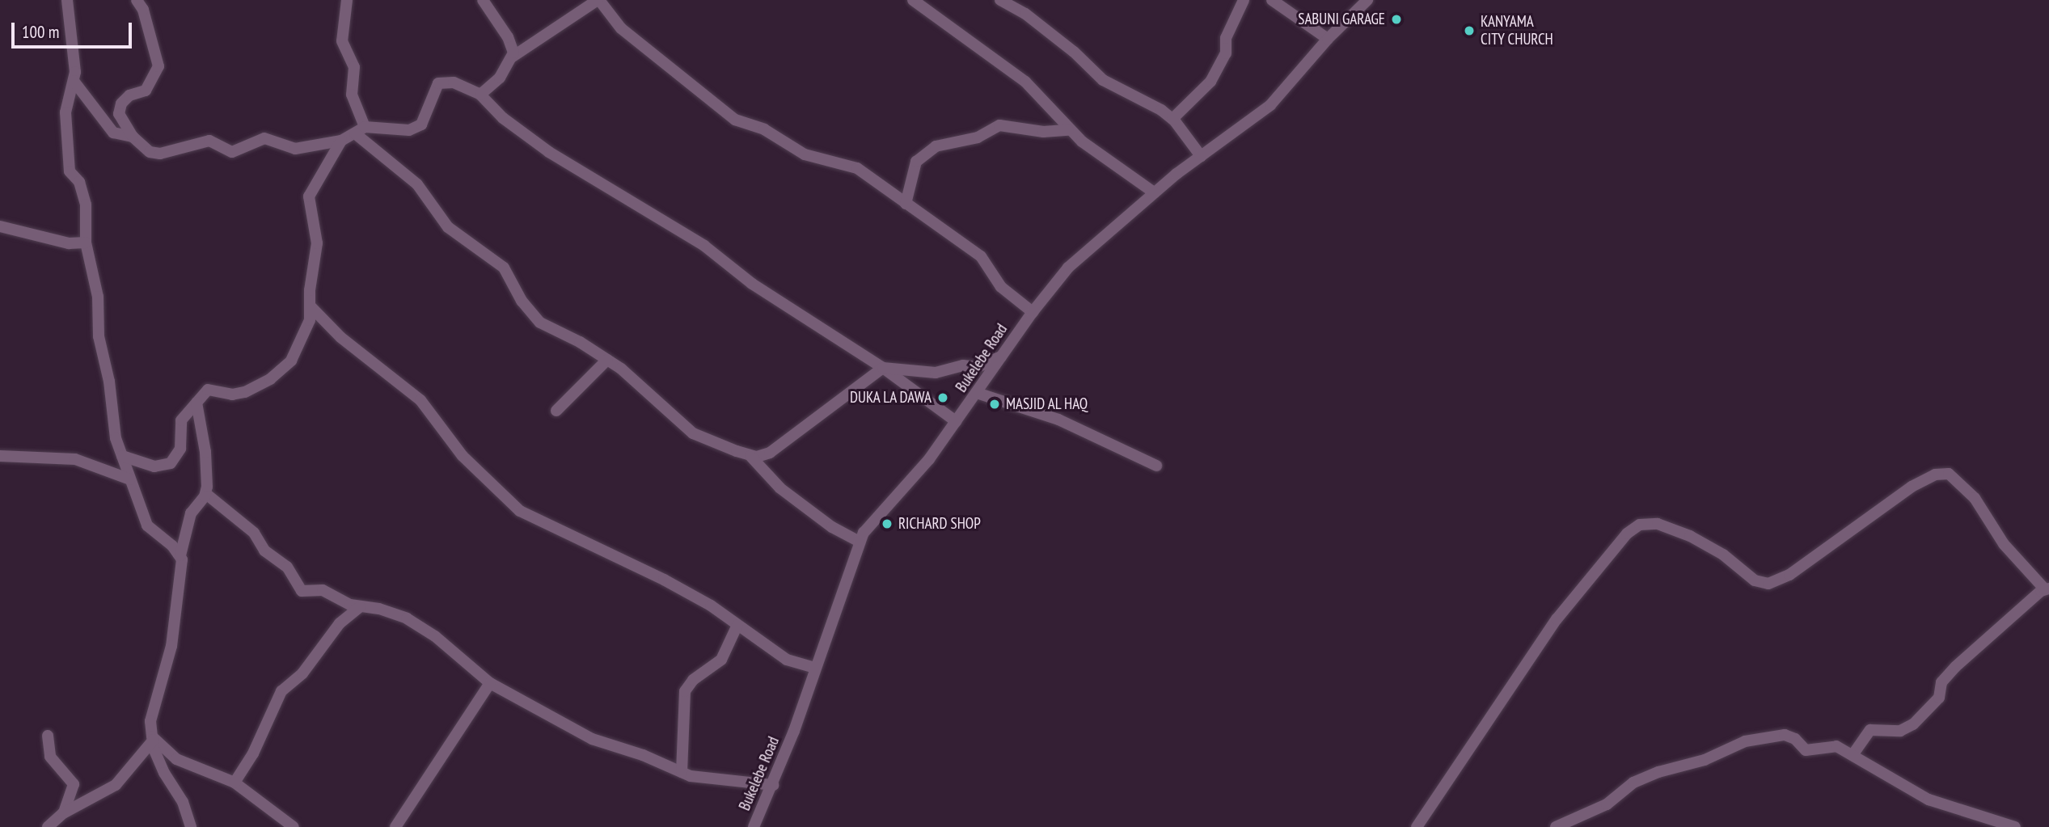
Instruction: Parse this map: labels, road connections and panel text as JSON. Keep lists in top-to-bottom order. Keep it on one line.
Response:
{"streets":{"street":["Bukelebe Road"]},"places":["SABUNI GARAGE","KANYAMA CITY CHURCH","DUKA LA DAWA","MASJID AL HAQ","RICHARD SHOP"],"scale_bar":"100 m"}
